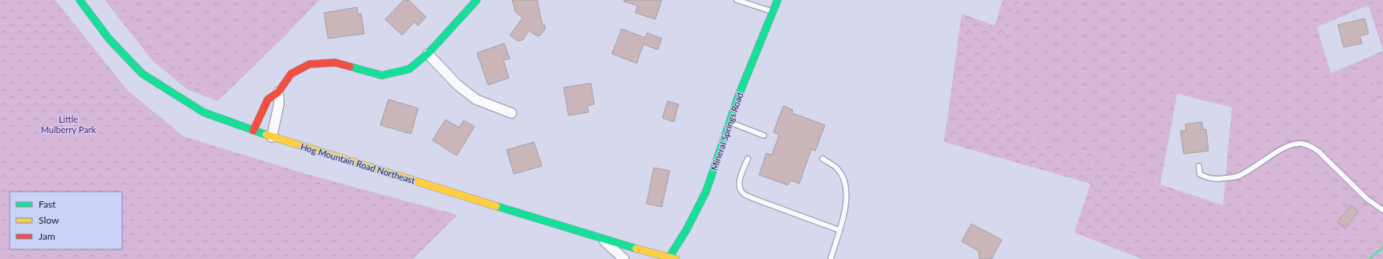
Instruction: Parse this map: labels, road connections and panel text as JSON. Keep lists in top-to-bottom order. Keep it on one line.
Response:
{"streets":{"street":["Mineral Springs Road","Hog Mountain Road Northeast"]},"crossings":[["Mineral Springs Road","Hog Mountain Road Northeast"]],"parks":["Little Mulberry Park"],"legend":["Fast","Slow","Jam"]}
